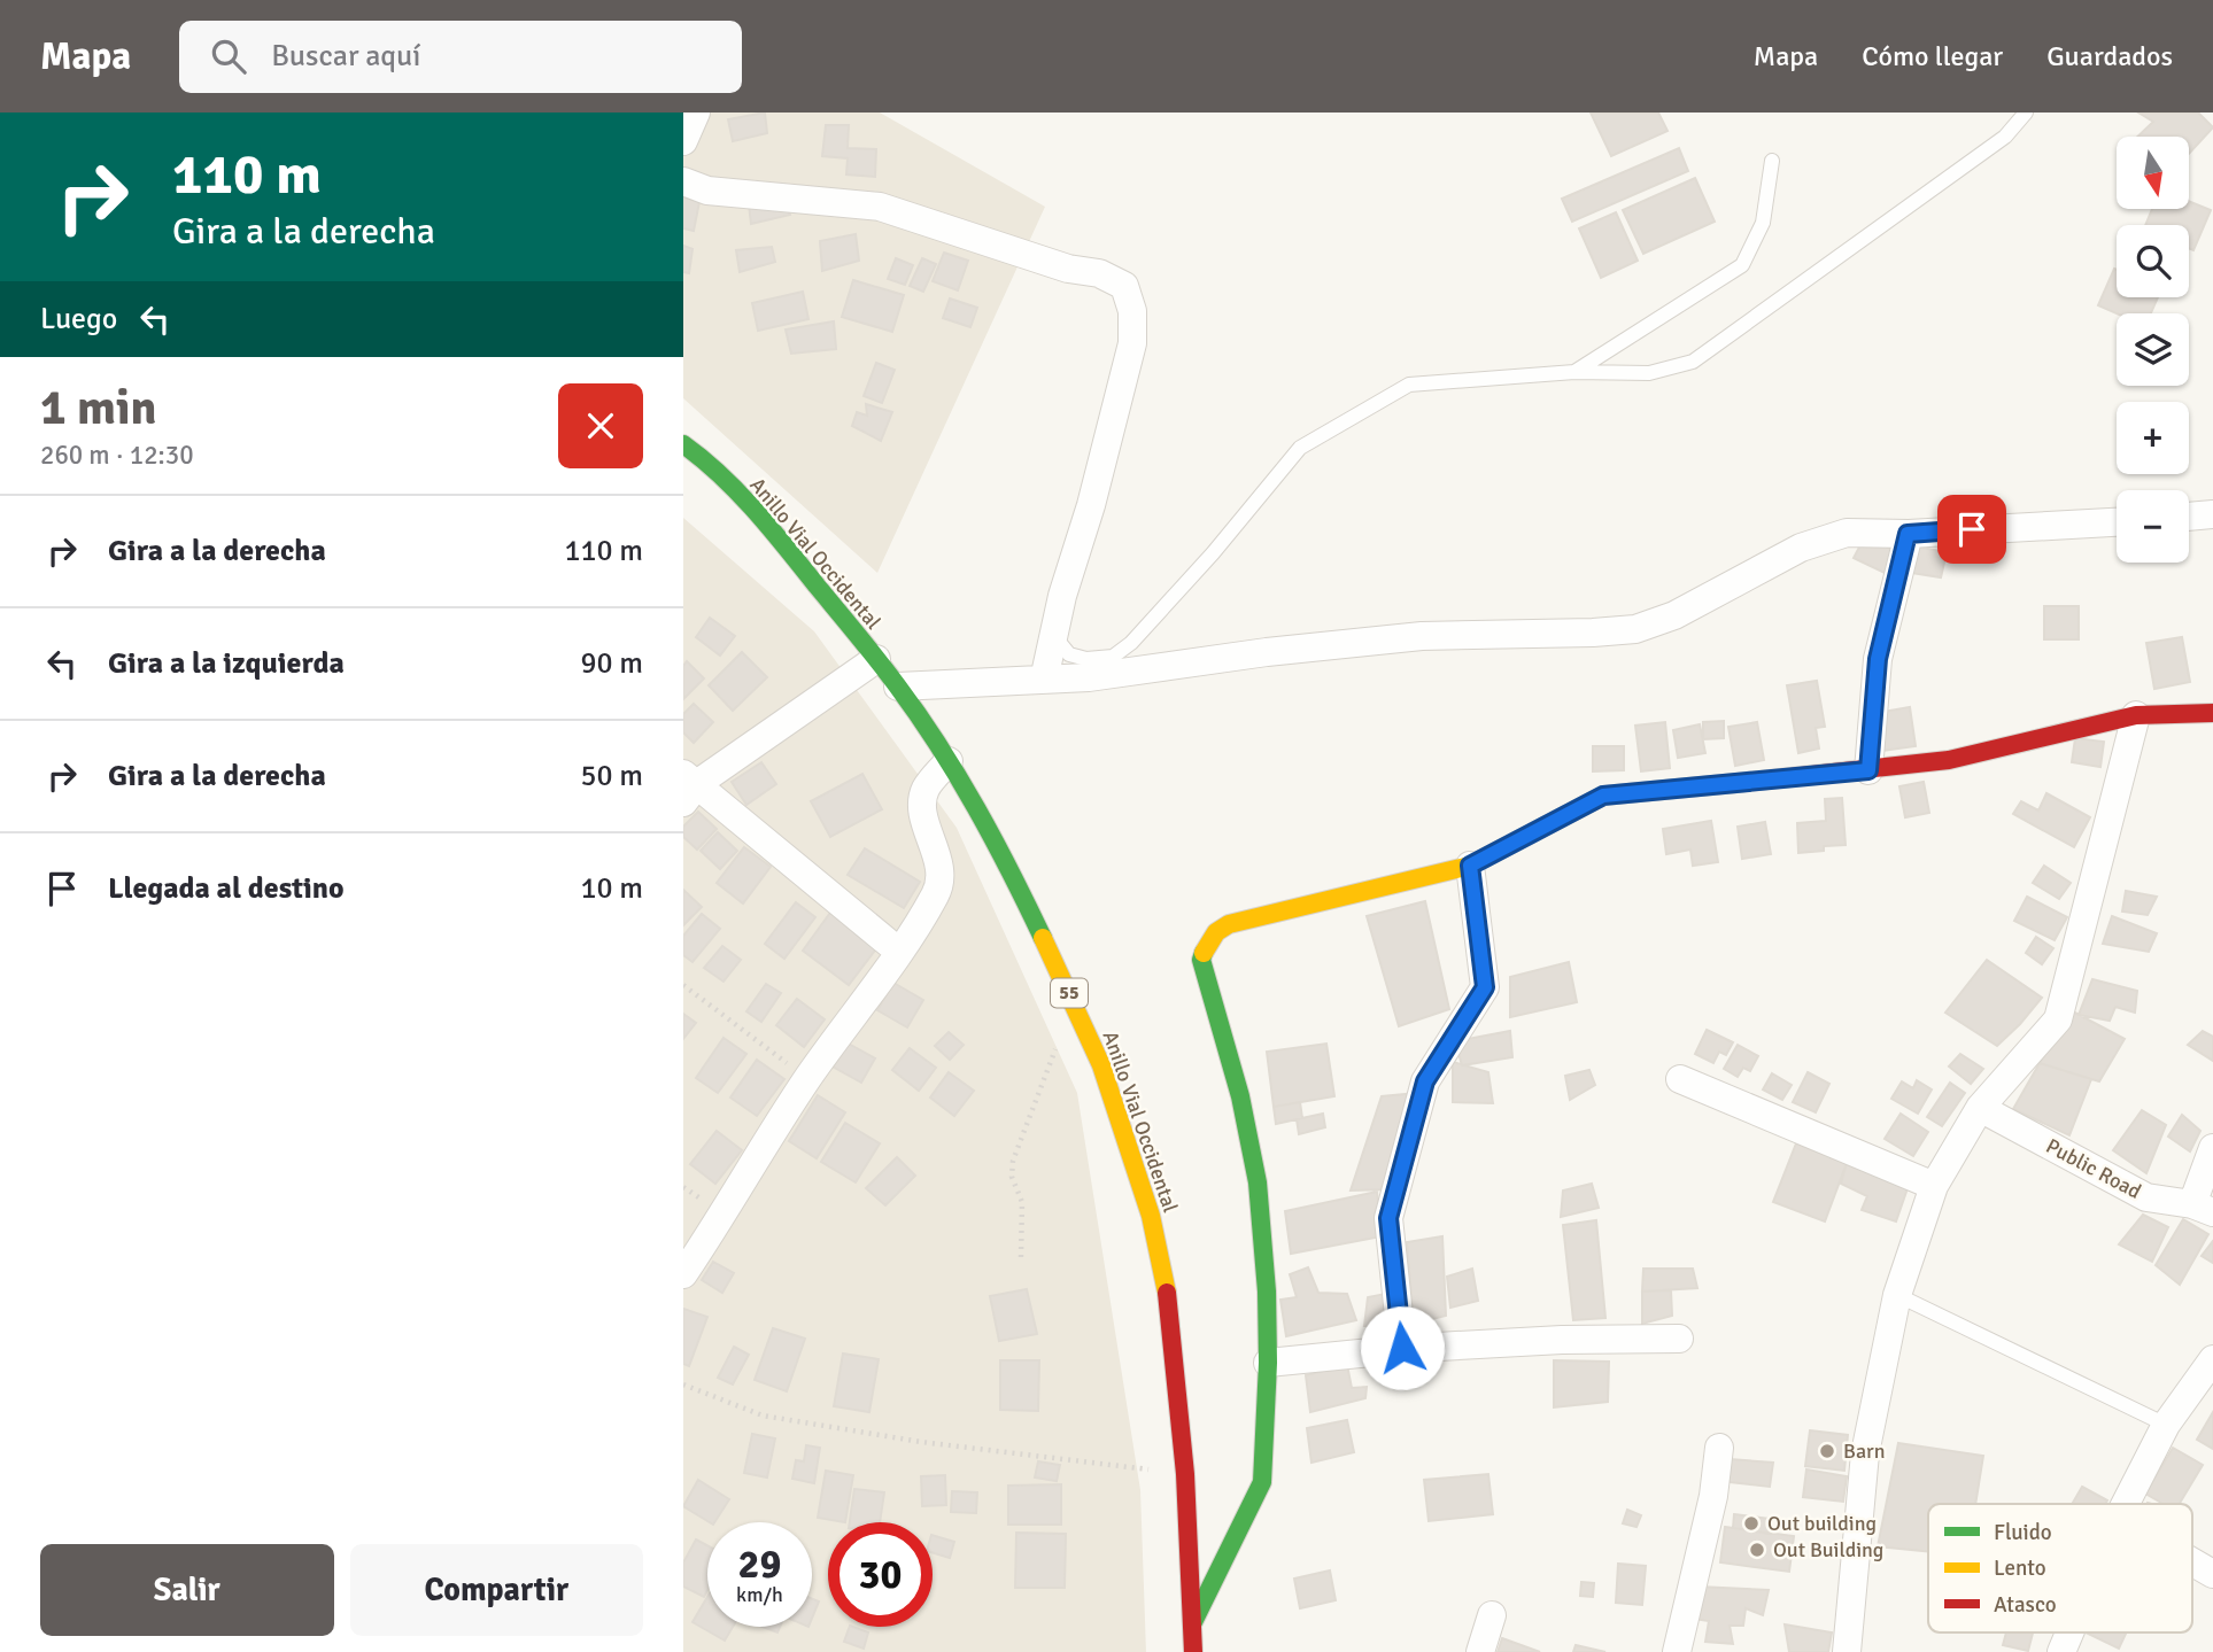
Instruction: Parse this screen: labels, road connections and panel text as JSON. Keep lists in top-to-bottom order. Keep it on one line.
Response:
{"streets":{"main road":["Anillo Vial Occidental","55"],"street":["Public Road"]},"places":["Barn","Out building","Out Building"],"legend":["Fluido","Lento","Atasco"],"north":"bottom","page":{"header":"Mapa","search":"Buscar aquí","nav":["Mapa","Cómo llegar","Guardados"],"turn":["110 m","Gira a la derecha"],"map_buttons":["+","−"],"then":"Luego","heading":["1 min","260 m · 12:30"],"list":[{"name":"Gira a la derecha","value":"110 m"},{"name":"Gira a la izquierda","value":"90 m"},{"name":"Gira a la derecha","value":"50 m"},{"name":"Llegada al destino","value":"10 m"}],"speed":"29 km/h","limit":"30","buttons":["Salir","Compartir"]}}
